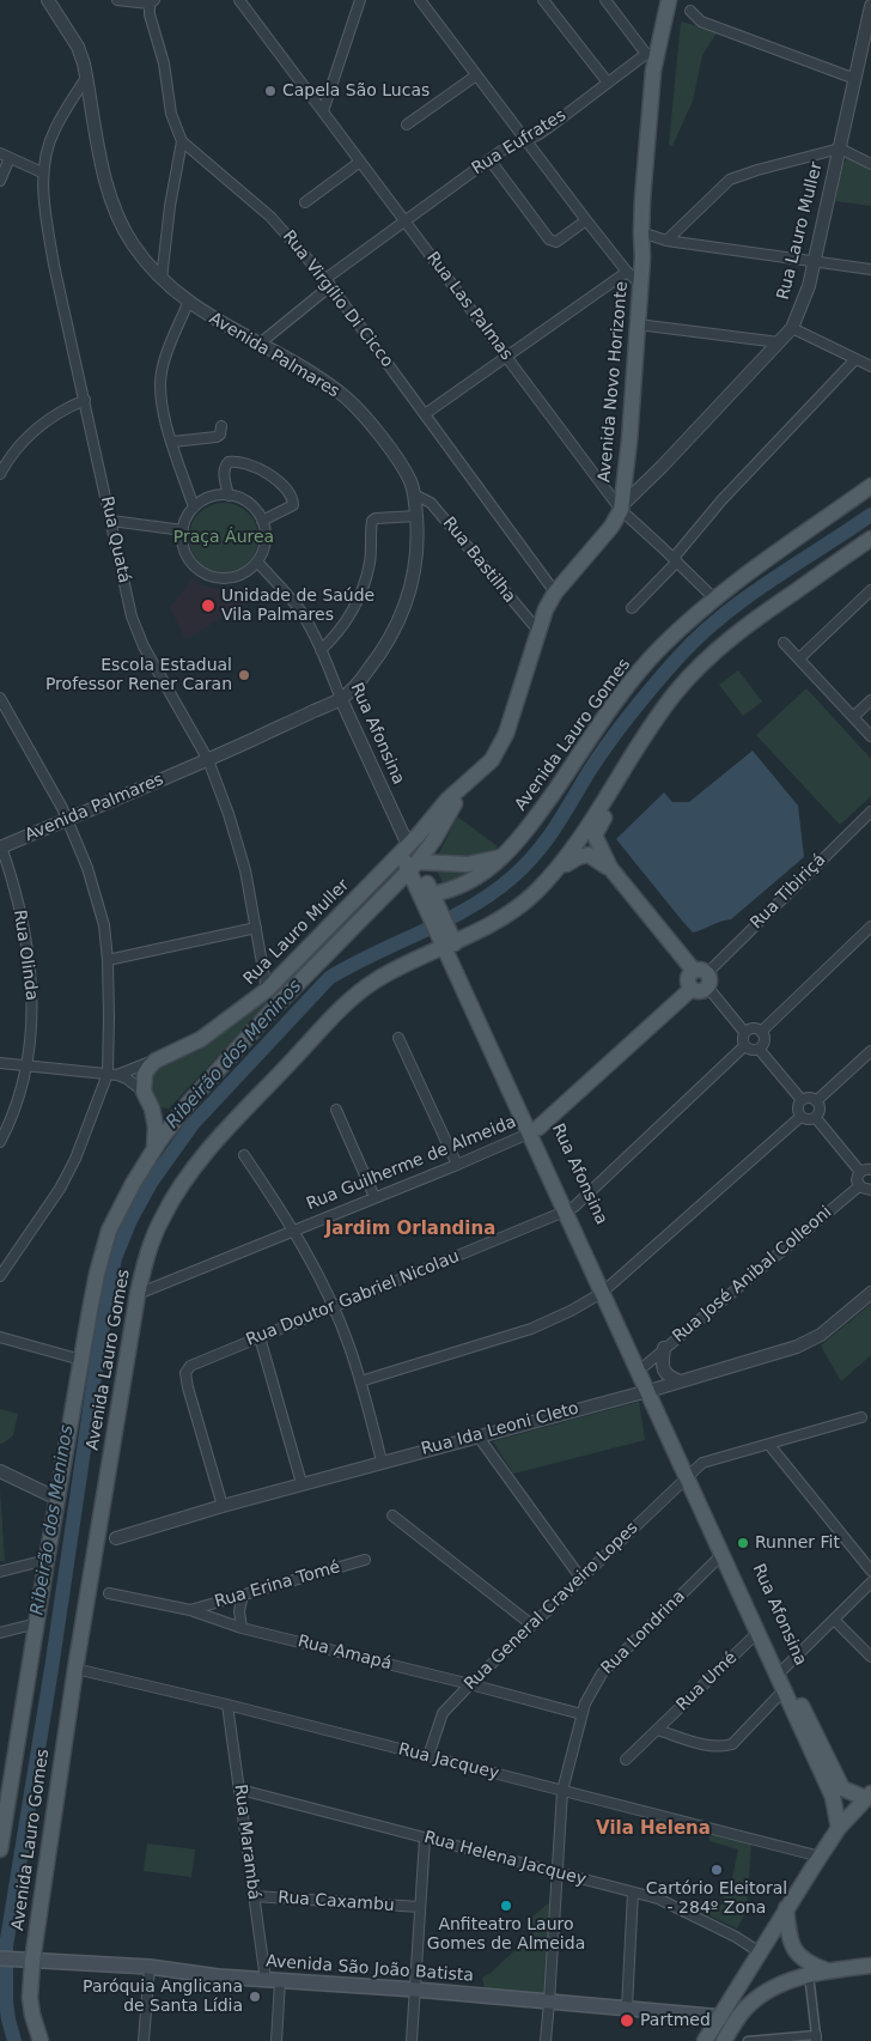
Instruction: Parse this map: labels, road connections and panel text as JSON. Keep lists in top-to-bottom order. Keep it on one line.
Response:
{"streets":{"main road":["Rua Lauro Muller","Avenida Novo Horizonte","Rua Afonsina","Avenida Lauro Gomes","Rua Guilherme de Almeida","Avenida São João Batista"],"street":["Rua Eufrates","Rua Virgílio Di Cicco","Rua Las Palmas","Avenida Palmares","Rua Quatá","Rua Bastilha","Rua Tibiriçá","Rua Olinda","Rua José Anibal Colleoni","Rua Doutor Gabriel Nicolau","Rua Ida Leoni Cleto","Rua Erina Tomé","Rua General Craveiro Lopes","Rua Londrina","Rua Amapá","Rua Umé","Rua Jacquey","Rua Marambá","Rua Helena Jacquey","Rua Caxambu"]},"crossings":[["Rua Eufrates","Rua Virgílio Di Cicco"],["Rua Eufrates","Rua Las Palmas"],["Rua Eufrates","Avenida Palmares"],["Rua Eufrates","Avenida Novo Horizonte"],["Rua Lauro Muller","Rua Virgílio Di Cicco"],["Rua Lauro Muller","Rua Las Palmas"],["Rua Lauro Muller","Avenida Novo Horizonte"],["Rua Lauro Muller","Rua Quatá"],["Rua Lauro Muller","Rua Bastilha"],["Rua Lauro Muller","Rua Afonsina"],["Rua Lauro Muller","Avenida Lauro Gomes"],["Rua Las Palmas","Avenida Novo Horizonte"],["Rua Las Palmas","Avenida Lauro Gomes"],["Avenida Palmares","Rua Quatá"],["Avenida Palmares","Rua Bastilha"],["Avenida Palmares","Rua Afonsina"],["Avenida Palmares","Rua Olinda"],["Rua Afonsina","Avenida Lauro Gomes"],["Rua Afonsina","Rua Guilherme de Almeida"],["Rua Afonsina","Rua José Anibal Colleoni"],["Rua Afonsina","Rua Doutor Gabriel Nicolau"],["Rua Afonsina","Rua Ida Leoni Cleto"],["Rua Afonsina","Rua General Craveiro Lopes"],["Rua Afonsina","Rua Londrina"],["Rua Afonsina","Rua Umé"],["Avenida Lauro Gomes","Rua Guilherme de Almeida"],["Avenida Lauro Gomes","Rua Jacquey"],["Avenida Lauro Gomes","Avenida São João Batista"],["Rua Tibiriçá","Rua Guilherme de Almeida"],["Rua Doutor Gabriel Nicolau","Rua Ida Leoni Cleto"],["Rua Erina Tomé","Rua Amapá"],["Rua General Craveiro Lopes","Rua Amapá"],["Rua General Craveiro Lopes","Rua Jacquey"],["Rua Londrina","Rua Amapá"],["Rua Londrina","Rua Jacquey"],["Rua Londrina","Rua Helena Jacquey"],["Rua Londrina","Avenida São João Batista"],["Rua Jacquey","Rua Marambá"],["Rua Marambá","Rua Helena Jacquey"],["Rua Marambá","Rua Caxambu"],["Rua Marambá","Avenida São João Batista"]],"districts":["Jardim Orlandina","Vila Helena"],"water":["Ribeirão dos Meninos"],"parks":["Praça Áurea"],"places":["Capela São Lucas","Unidade de Saúde Vila Palmares","Escola Estadual Professor Rener Caran","Runner Fit","Cartório Eleitoral - 284º Zona","Anfiteatro Lauro Gomes de Almeida","Paróquia Anglicana de Santa Lídia","Partmed"]}
